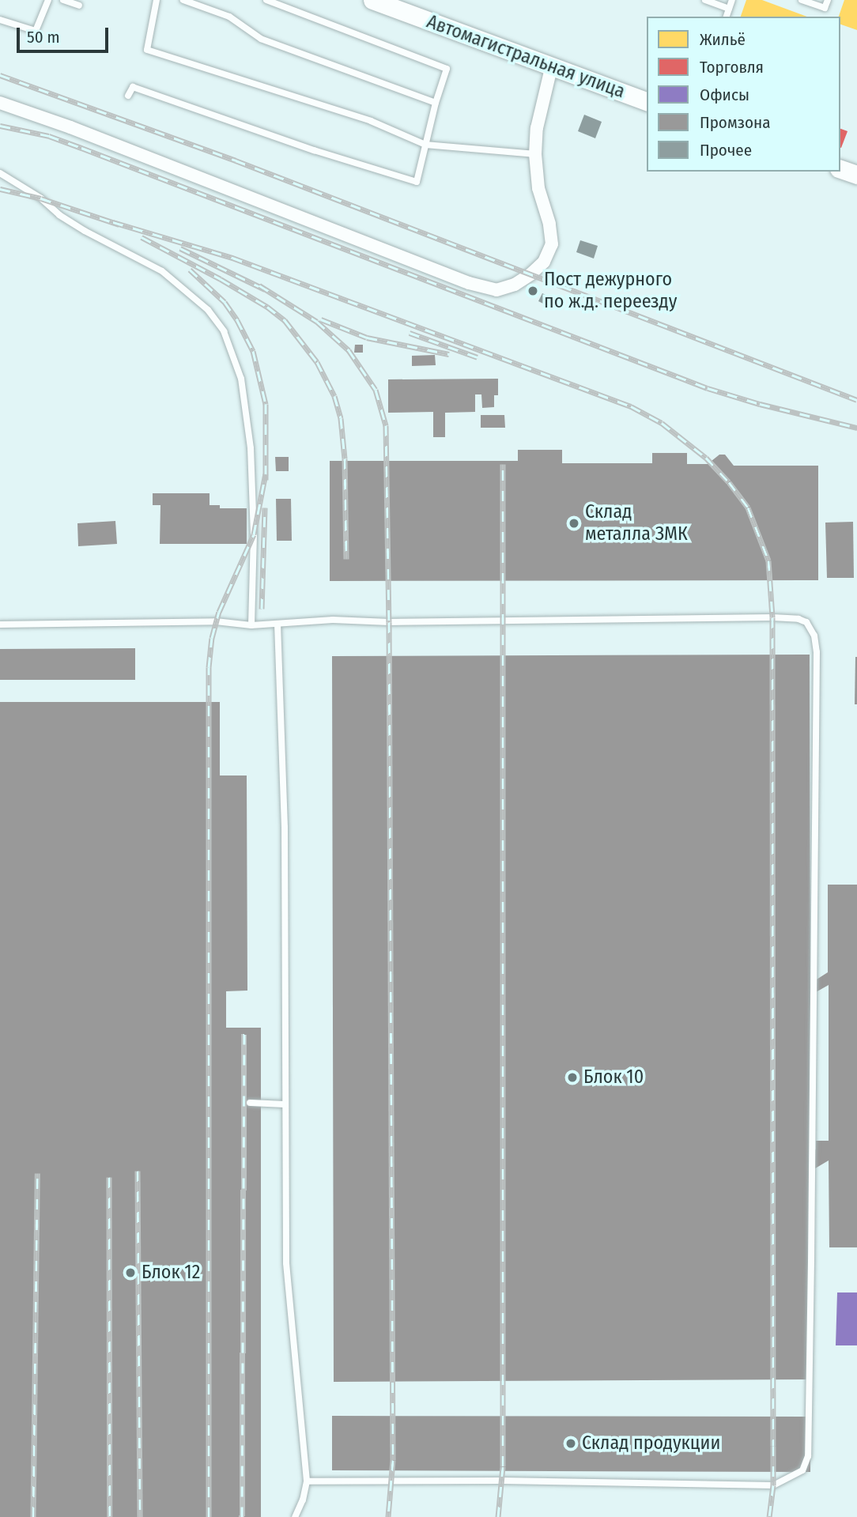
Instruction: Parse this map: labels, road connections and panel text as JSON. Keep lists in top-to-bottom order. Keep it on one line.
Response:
{"streets":{"main road":["Автомагистральная улица"]},"places":["Пост дежурного по ж.д. переезду","Склад металла ЗМК","Блок 10","Блок 12","Склад продукции"],"legend":["Жильё","Торговля","Офисы","Промзона","Прочее"],"scale_bar":"50 m"}
